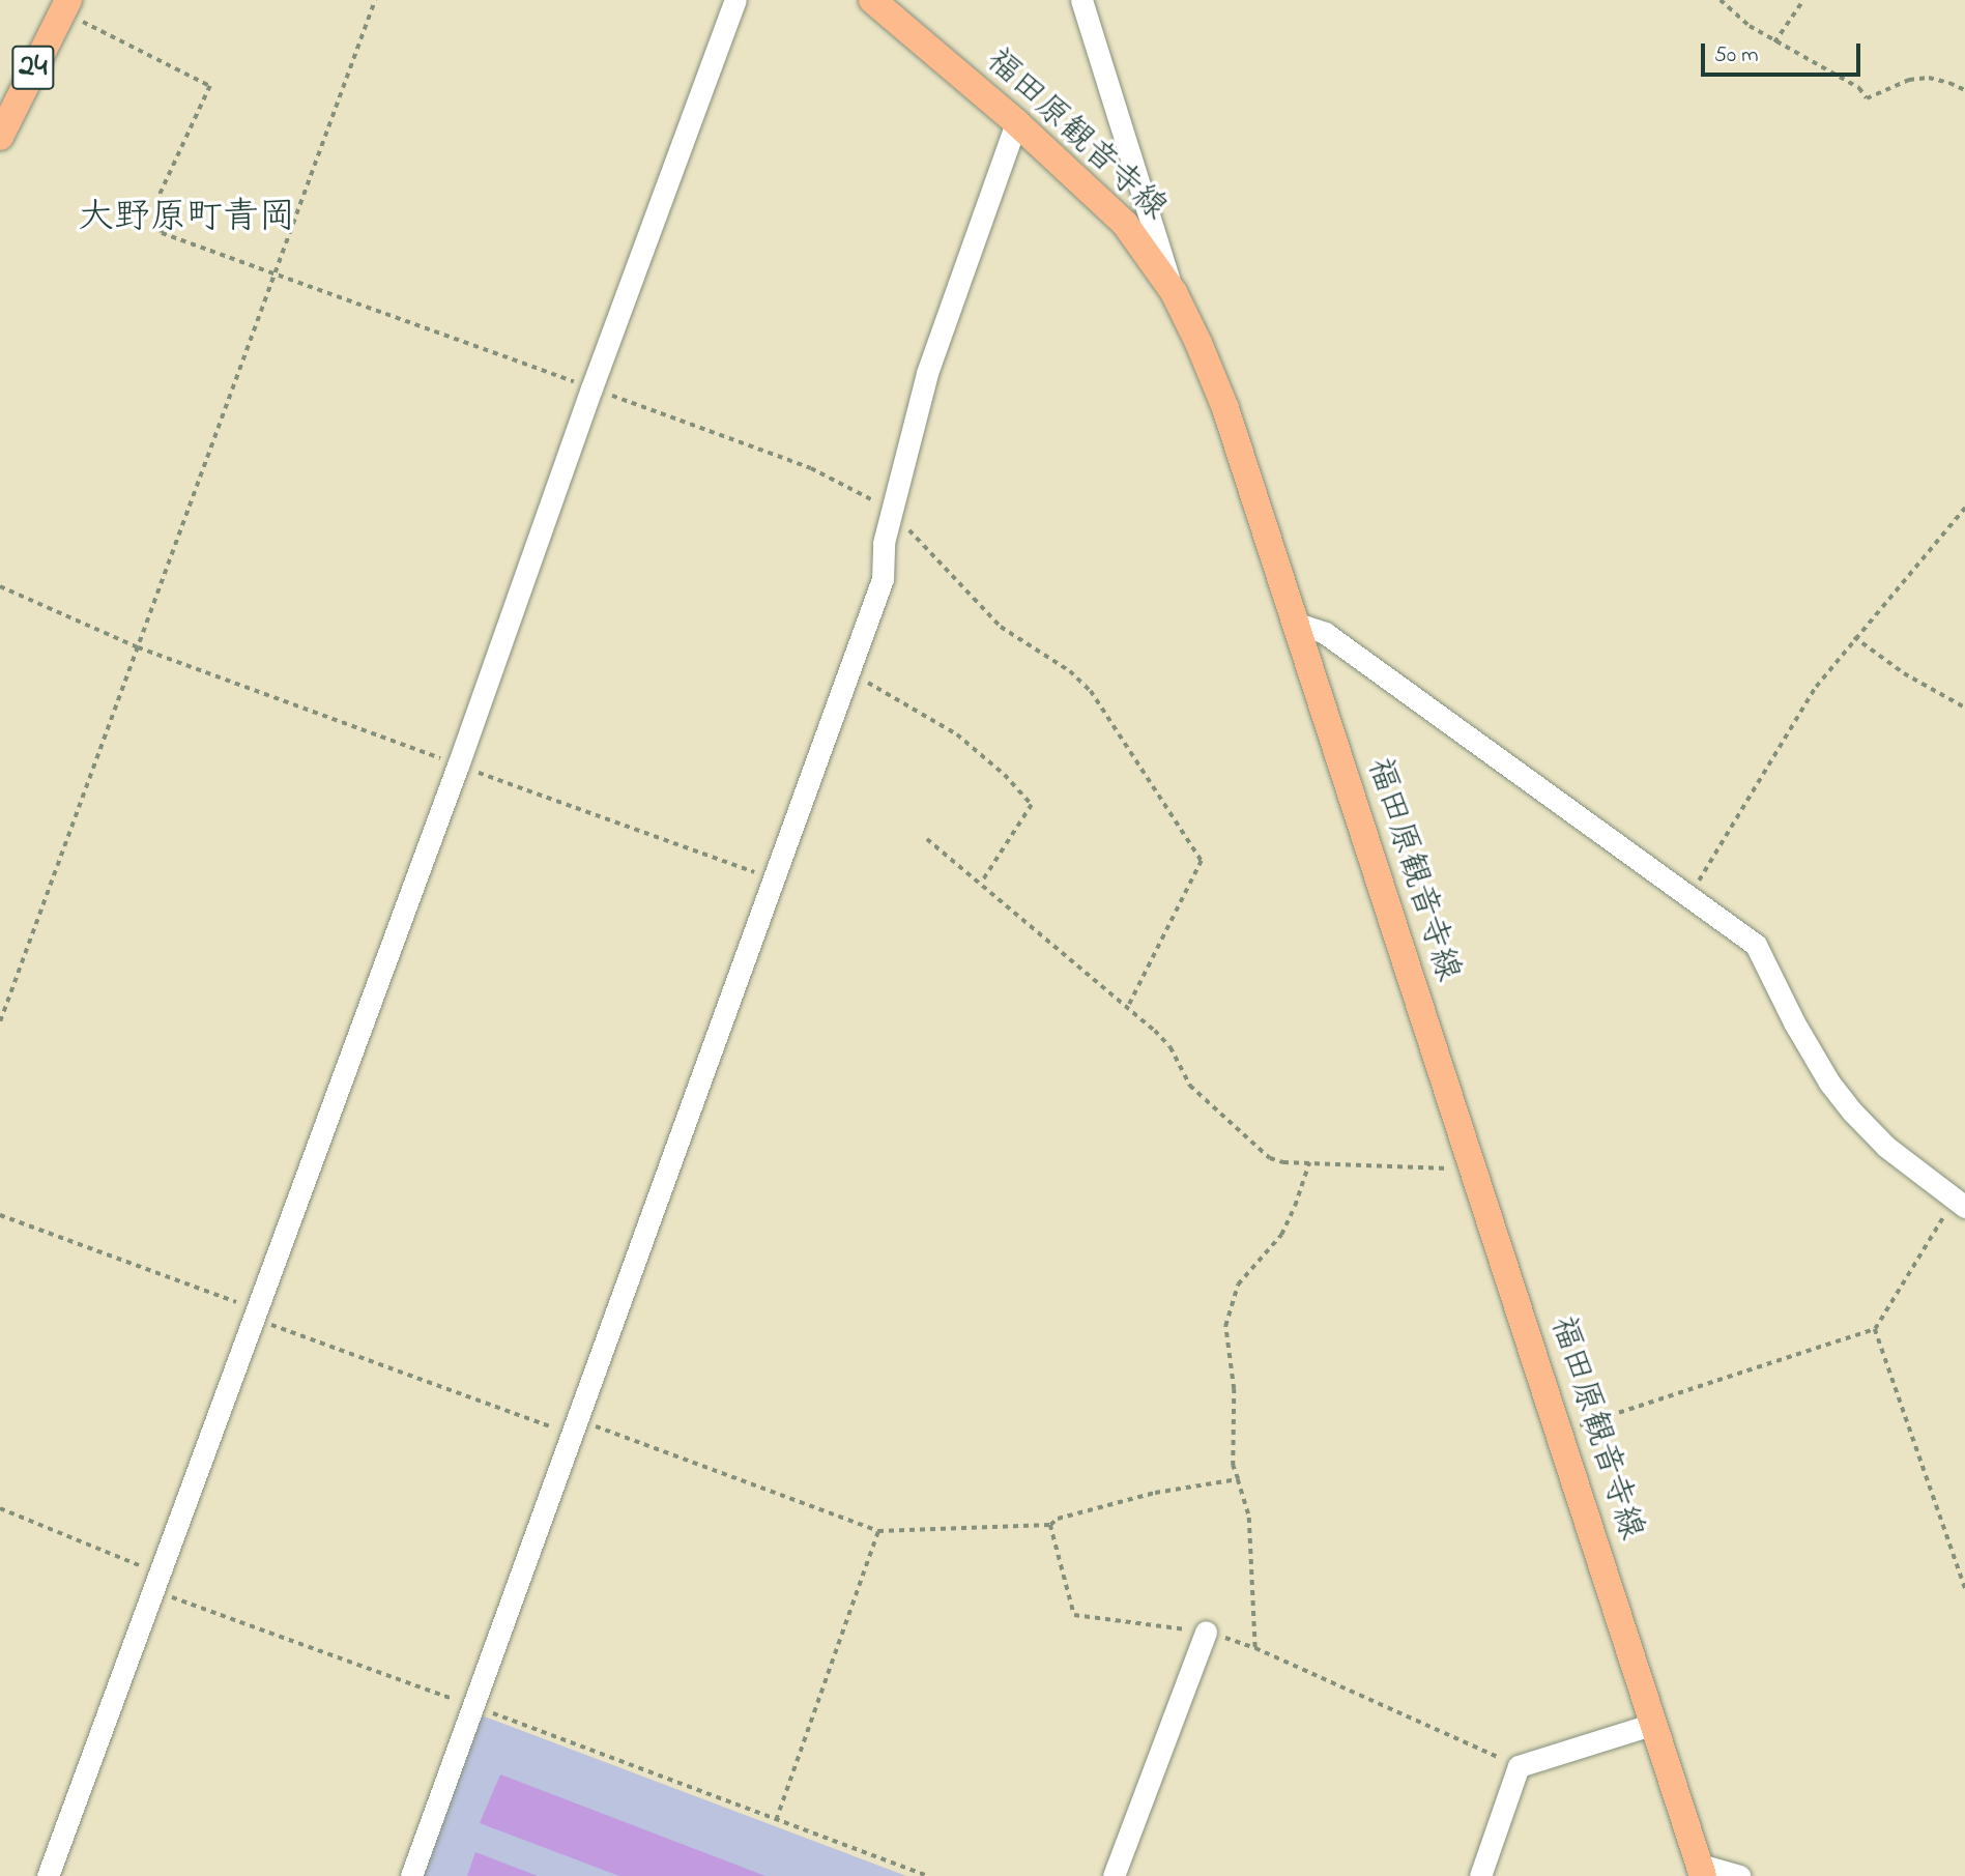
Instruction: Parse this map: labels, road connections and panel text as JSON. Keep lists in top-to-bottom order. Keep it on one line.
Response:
{"streets":{"main road":["24","福田原観音寺線"]},"districts":["大野原町青岡"],"scale_bar":"50 m"}
